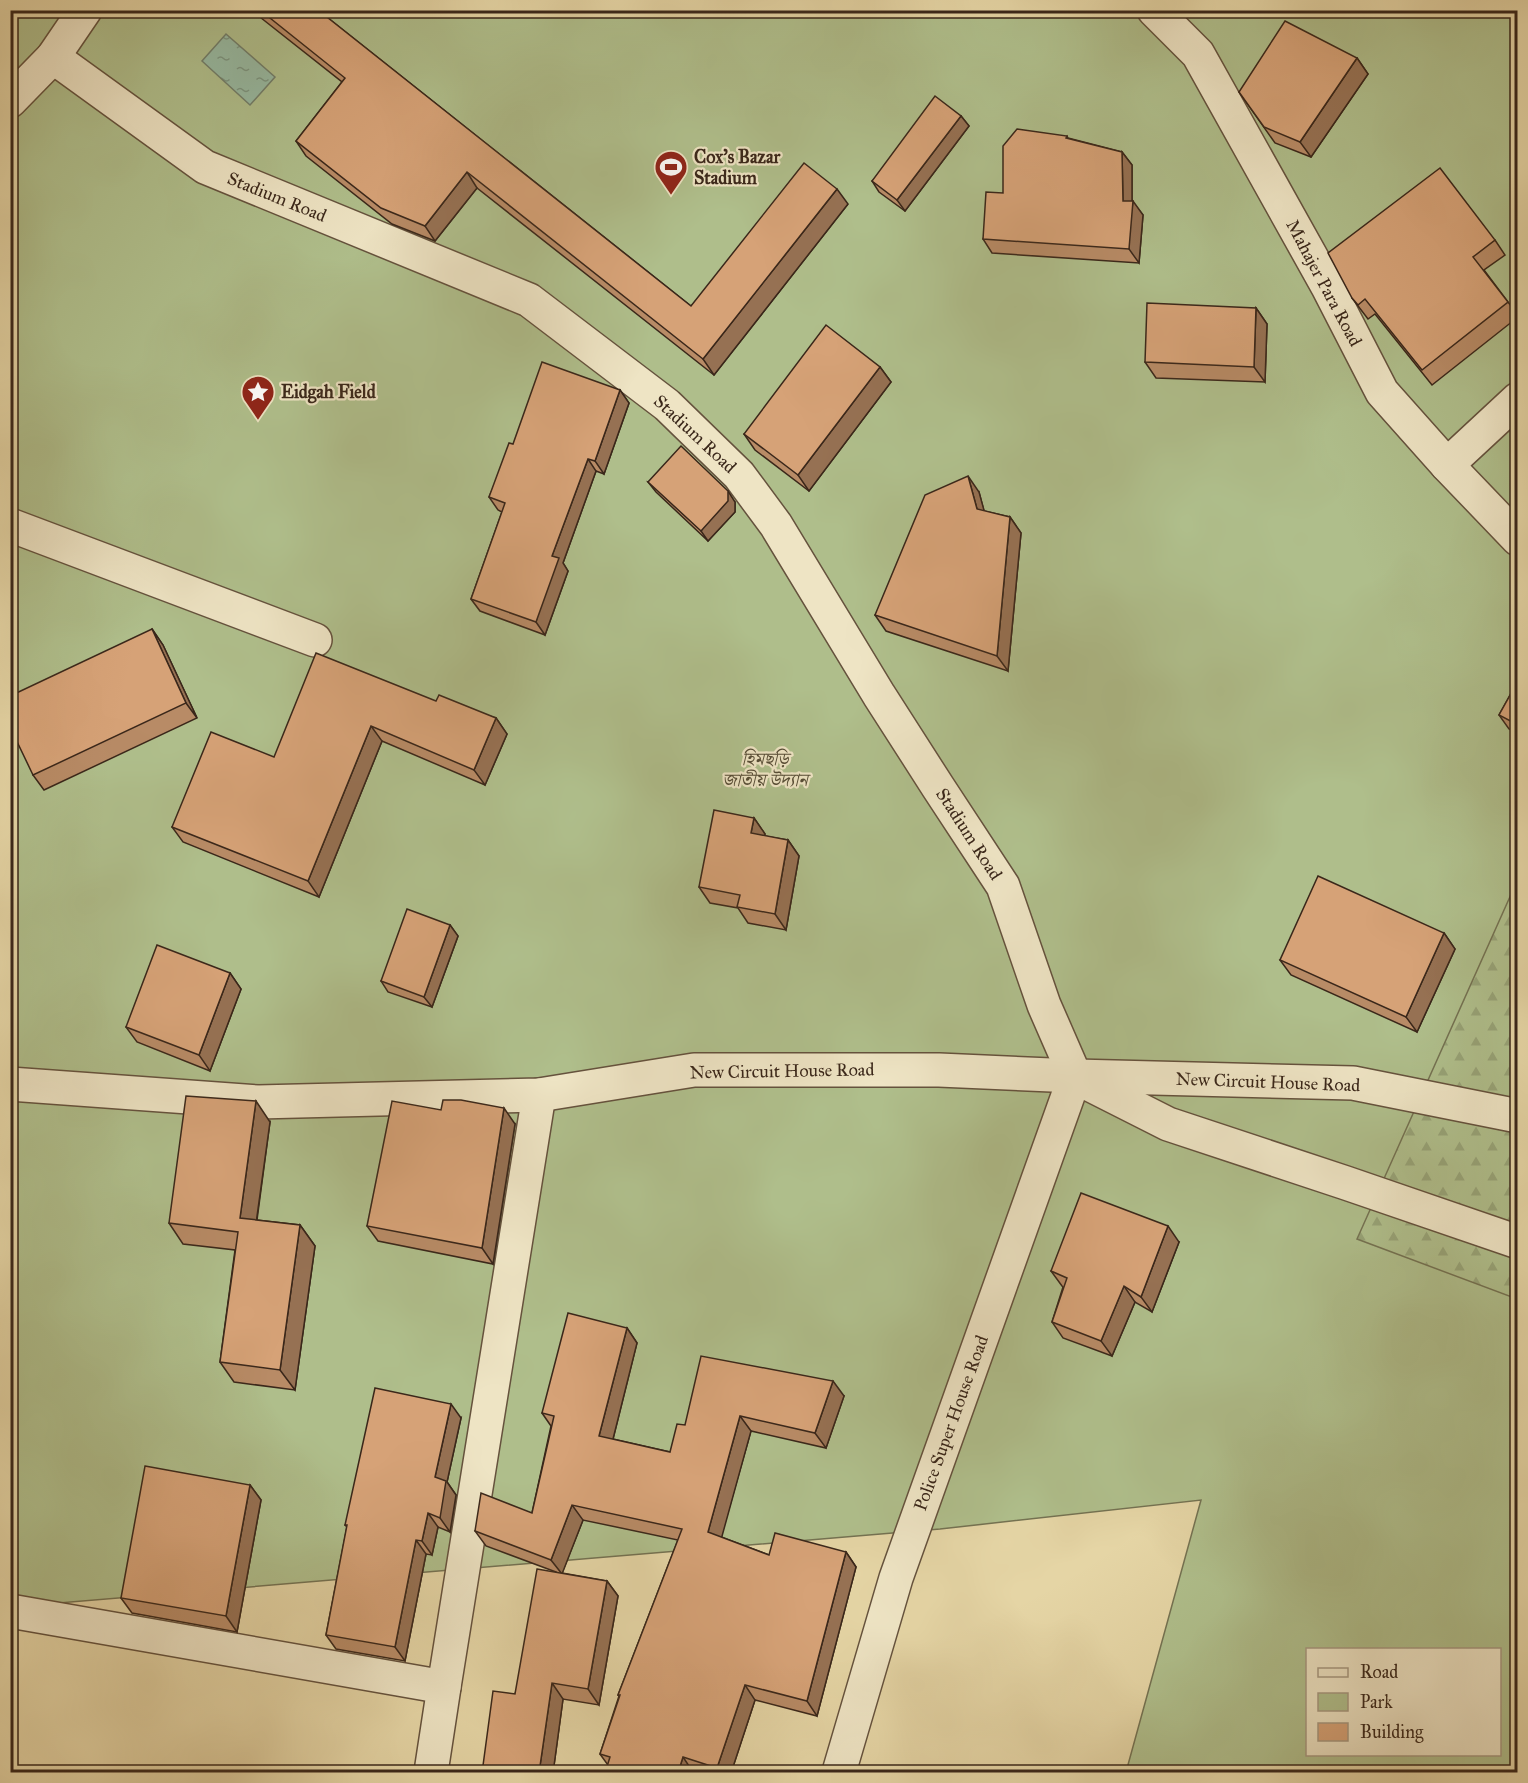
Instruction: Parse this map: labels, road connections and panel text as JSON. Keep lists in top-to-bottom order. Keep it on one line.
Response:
{"streets":{"street":["Stadium Road","Mahajer Para Road","New Circuit House Road","Police Super House Road"]},"crossings":[["Stadium Road","New Circuit House Road"],["Stadium Road","Police Super House Road"],["New Circuit House Road","Police Super House Road"]],"parks":["হিমছড়ি জাতীয় উদ্যান"],"places":{"sports":["Cox's Bazar Stadium"],"place":["Eidgah Field"]},"legend":["Road","Park","Building"]}
